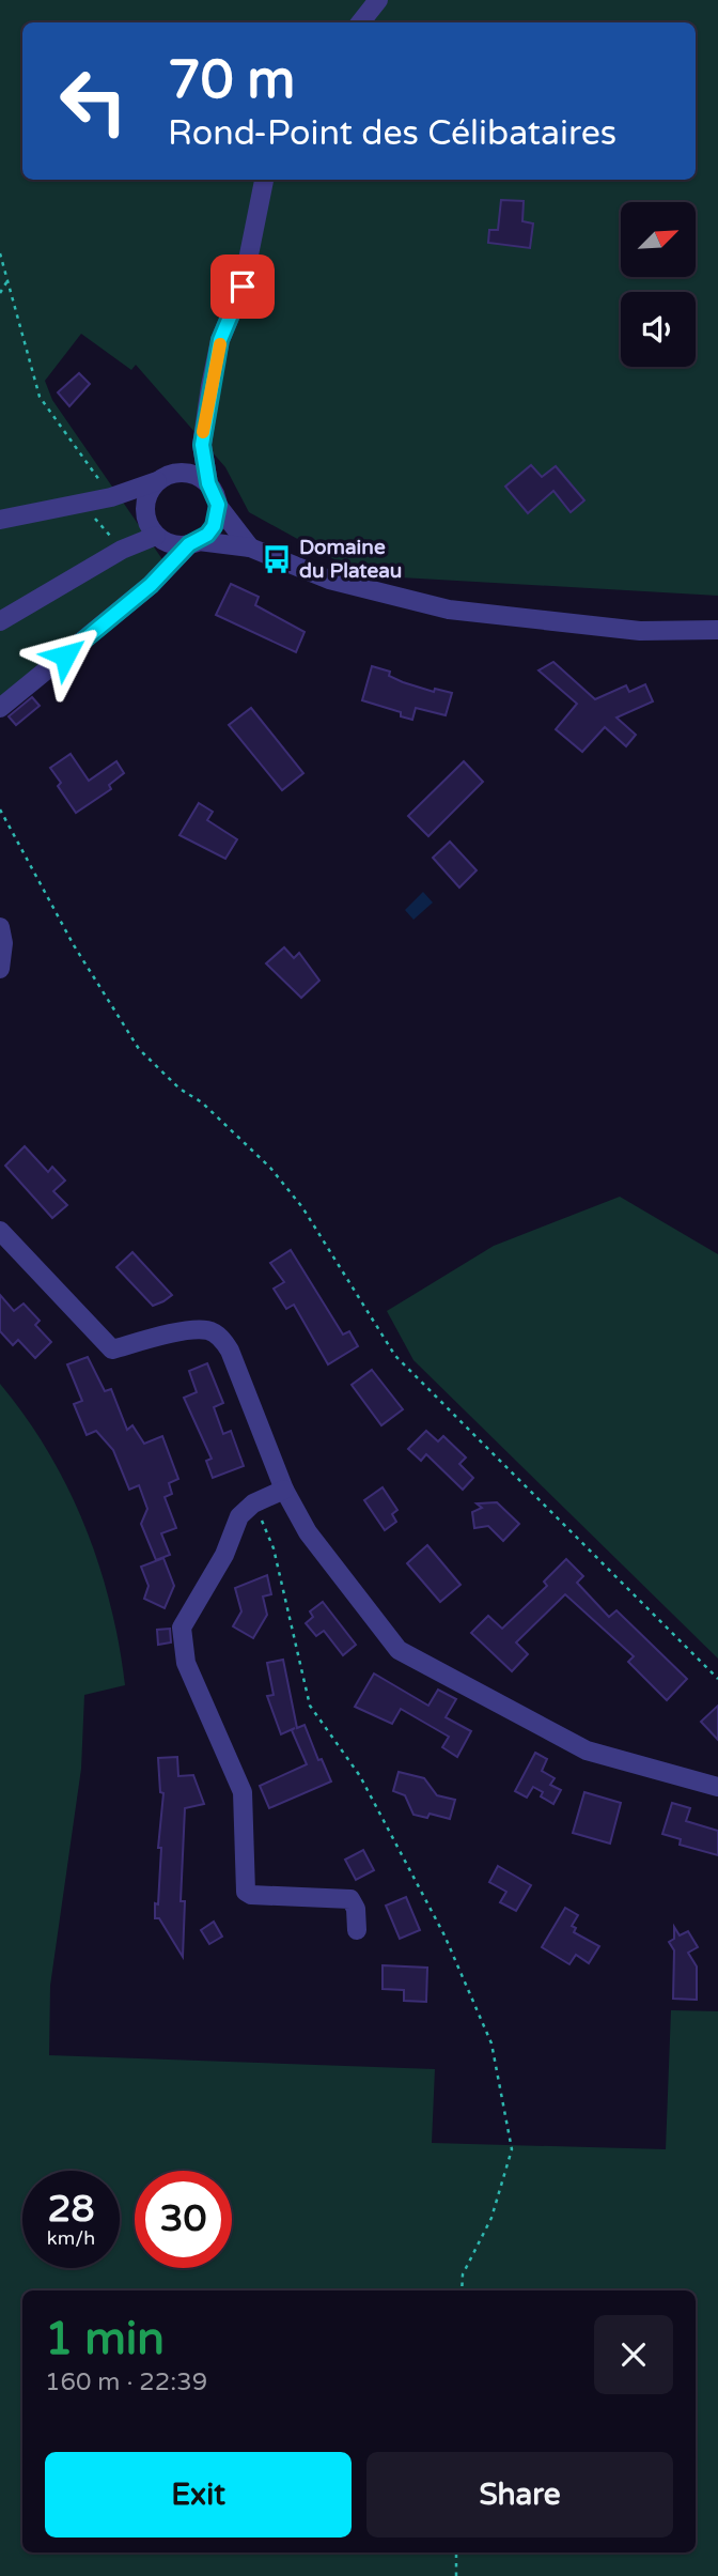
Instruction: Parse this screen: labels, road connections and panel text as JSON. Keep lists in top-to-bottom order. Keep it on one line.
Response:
{"places":{"bus stop":["Domaine du Plateau"]},"north":"top right","page":{"turn":["70 m","Rond-Point des Célibataires"],"speed":"28 km/h","limit":"30","heading":["1 min","160 m · 22:39"],"buttons":["Exit","Share"]}}
